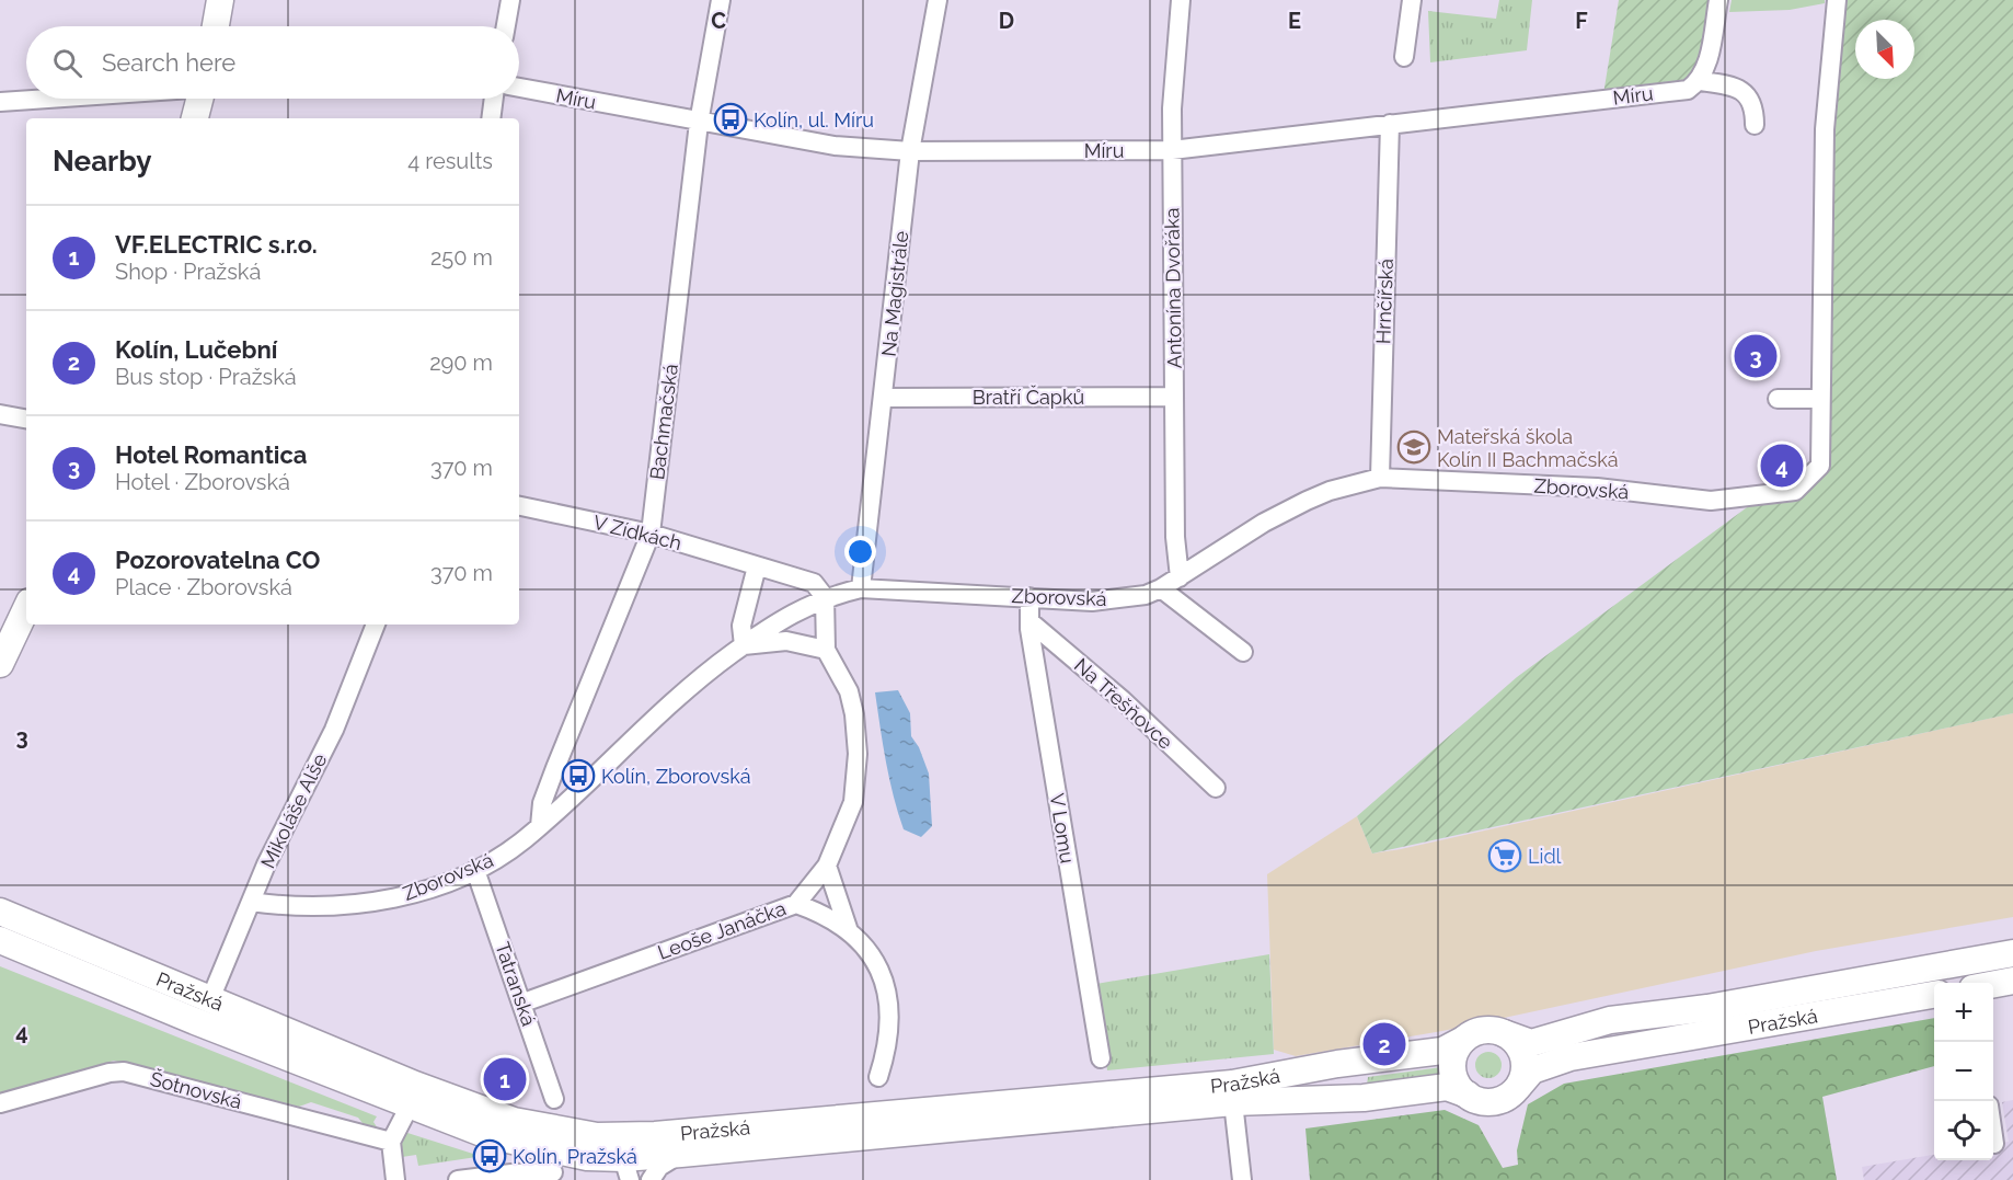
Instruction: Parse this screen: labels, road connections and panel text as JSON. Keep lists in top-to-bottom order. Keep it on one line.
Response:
{"streets":{"street":["Míru","Antonína Dvořáka","Na Magistrále","Hrnčířská","Bratří Čapků","Bachmačská","Zborovská","V Zídkách","Na Třešňovce","Mikoláše Alše","V Lomu","Leoše Janáčka","Tatranská","Pražská","Šotnovská"]},"crossings":[["Míru","Antonína Dvořáka"],["Míru","Na Magistrále"],["Míru","Hrnčířská"],["Míru","Bachmačská"],["Antonína Dvořáka","Bratří Čapků"],["Antonína Dvořáka","Zborovská"],["Na Magistrále","Bratří Čapků"],["Na Magistrále","Zborovská"],["Hrnčířská","Zborovská"],["Bachmačská","Zborovská"],["Bachmačská","V Zídkách"],["Zborovská","V Zídkách"],["Zborovská","Mikoláše Alše"],["Zborovská","V Lomu"],["Zborovská","Leoše Janáčka"],["Zborovská","Tatranská"],["V Zídkách","Leoše Janáčka"],["Na Třešňovce","V Lomu"],["Mikoláše Alše","Pražská"],["Leoše Janáčka","Tatranská"]],"places":{"bus stop":["Kolín, ul. Míru","Kolín, Zborovská","Kolín, Pražská"],"school or university":["Mateřská škola Kolín II Bachmačská"],"supermarket":["Lidl"]},"north":"bottom right","page":{"search":"Search here","heading":["Nearby","4 results"],"list":[{"mark":"1","name":"VF.ELECTRIC s.r.o.","note":"Shop · Pražská","value":"250 m"},{"mark":"2","name":"Kolín, Lučební","note":"Bus stop · Pražská","value":"290 m"},{"mark":"3","name":"Hotel Romantica","note":"Hotel · Zborovská","value":"370 m"},{"mark":"4","name":"Pozorovatelna CO","note":"Place · Zborovská","value":"370 m"}],"pins":["3","4","2","1"],"map_buttons":["+","−"]},"grid":{"columns":["C","D","E","F"],"rows":["3","4"]}}
